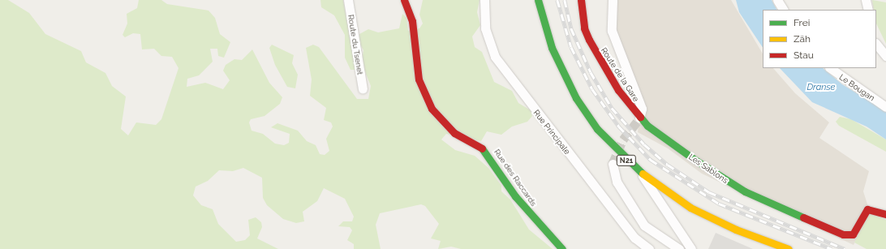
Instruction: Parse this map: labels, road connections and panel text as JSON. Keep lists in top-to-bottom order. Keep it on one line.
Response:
{"streets":{"street":["Route du Tsenet","Route de la Gare","Le Bougan","Rue Principale","N21","Les Sablons","Rue des Raccards"]},"crossings":[["Route de la Gare","Les Sablons"]],"water":["Dranse"],"legend":["Frei","Zäh","Stau"]}
